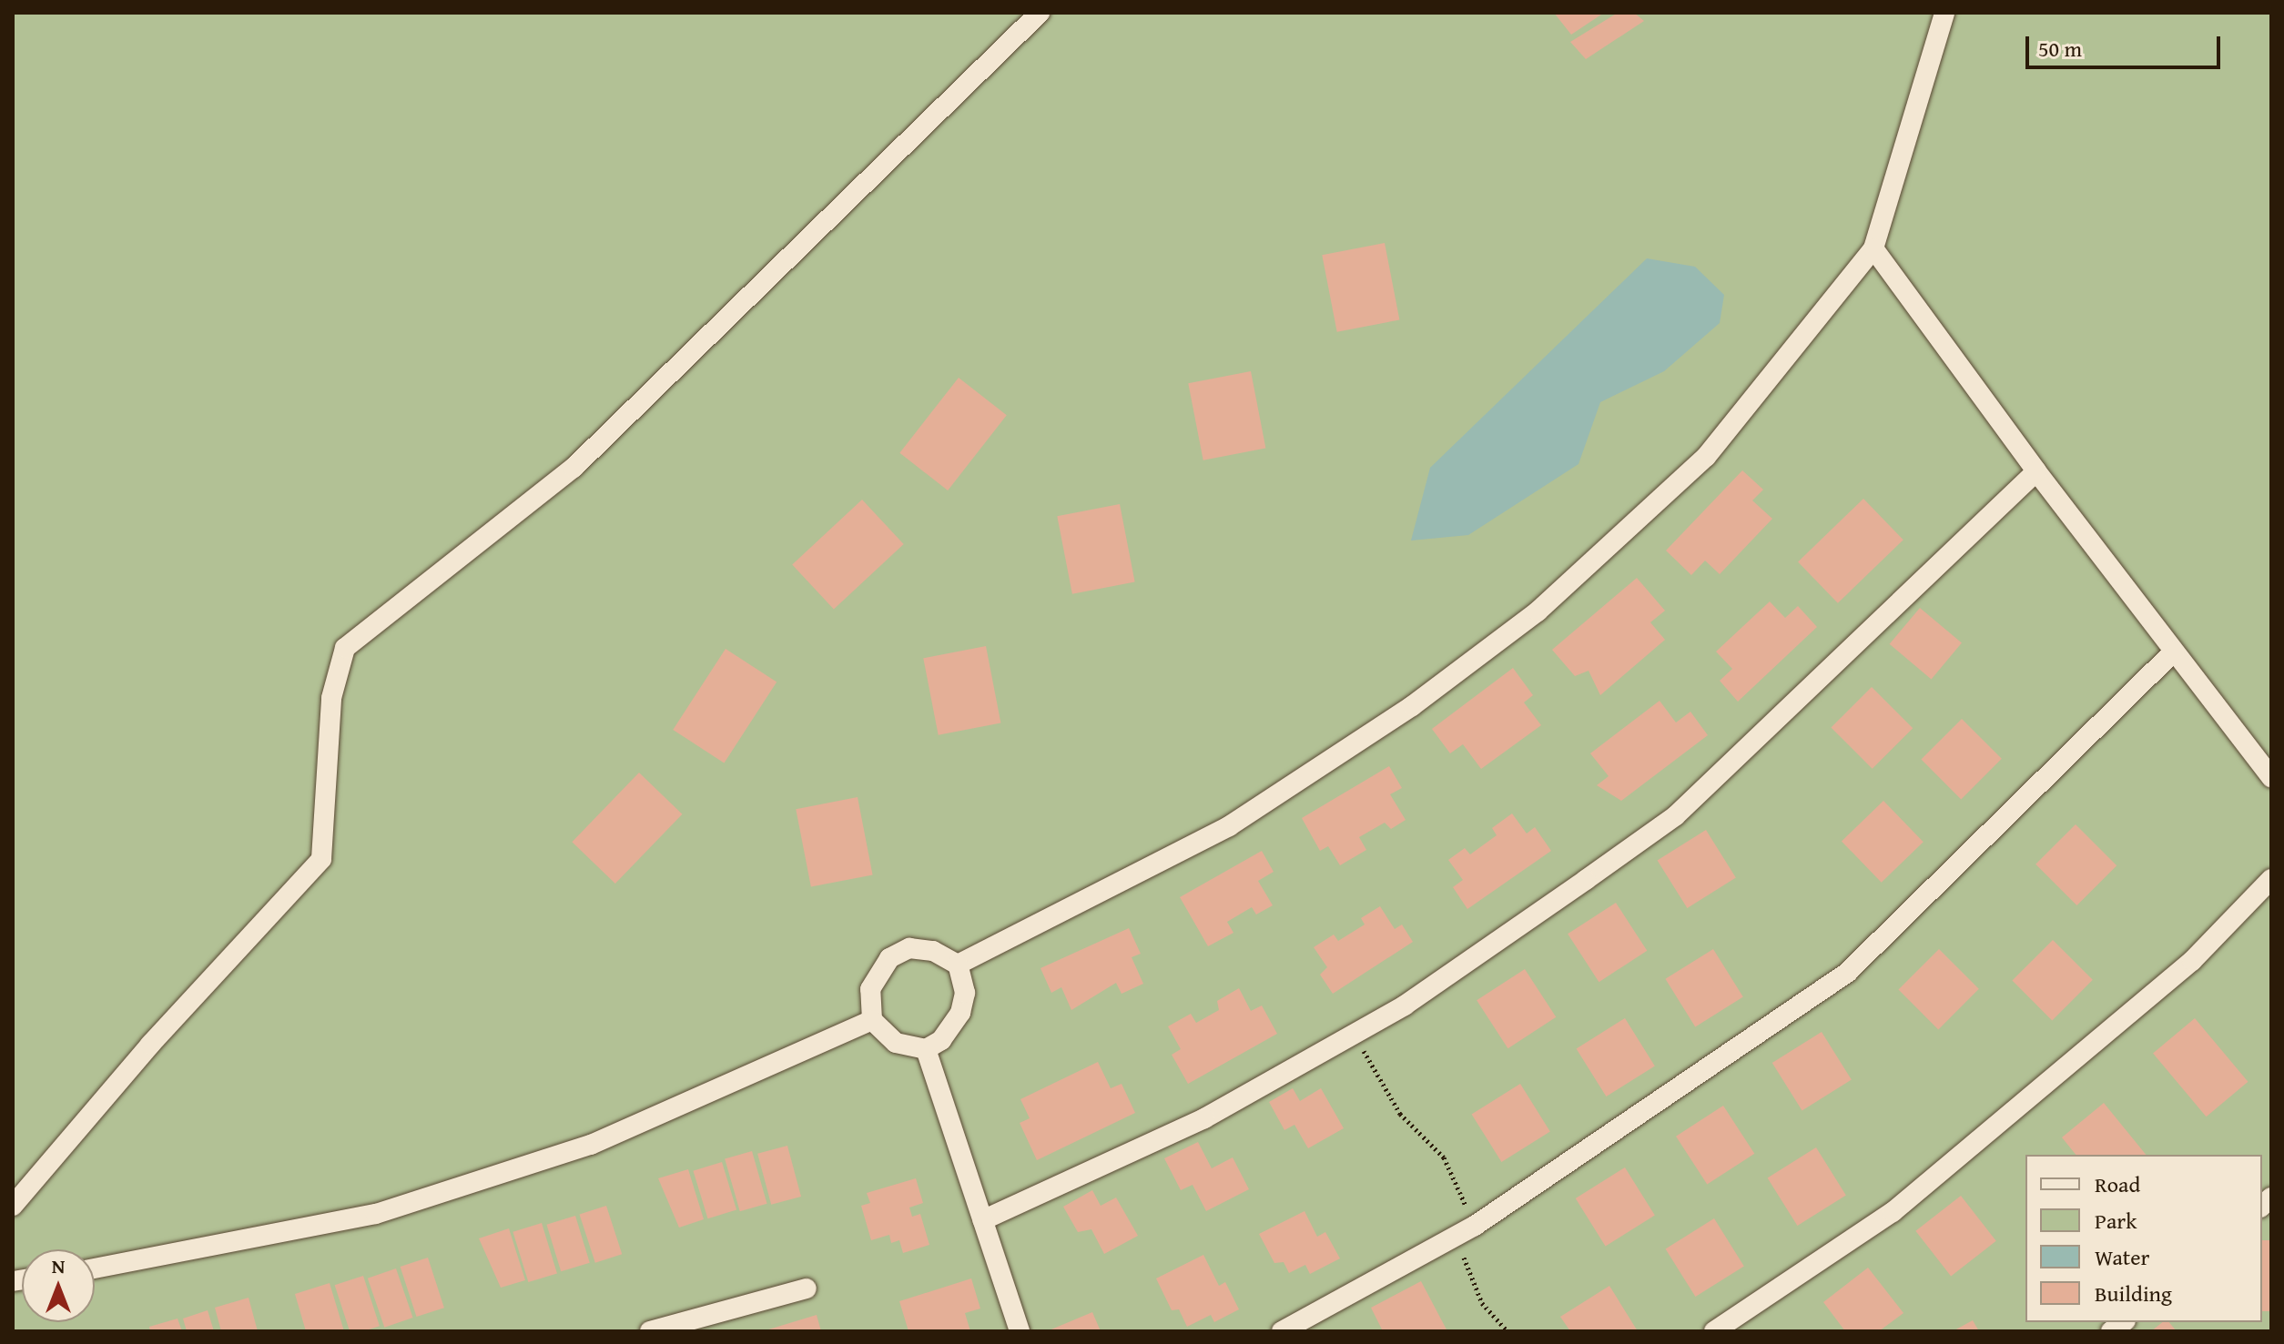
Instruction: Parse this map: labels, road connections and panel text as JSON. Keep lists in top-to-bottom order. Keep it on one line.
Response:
{"legend":["Road","Park","Water","Building"],"scale_bar":"50 m","north":"top"}
